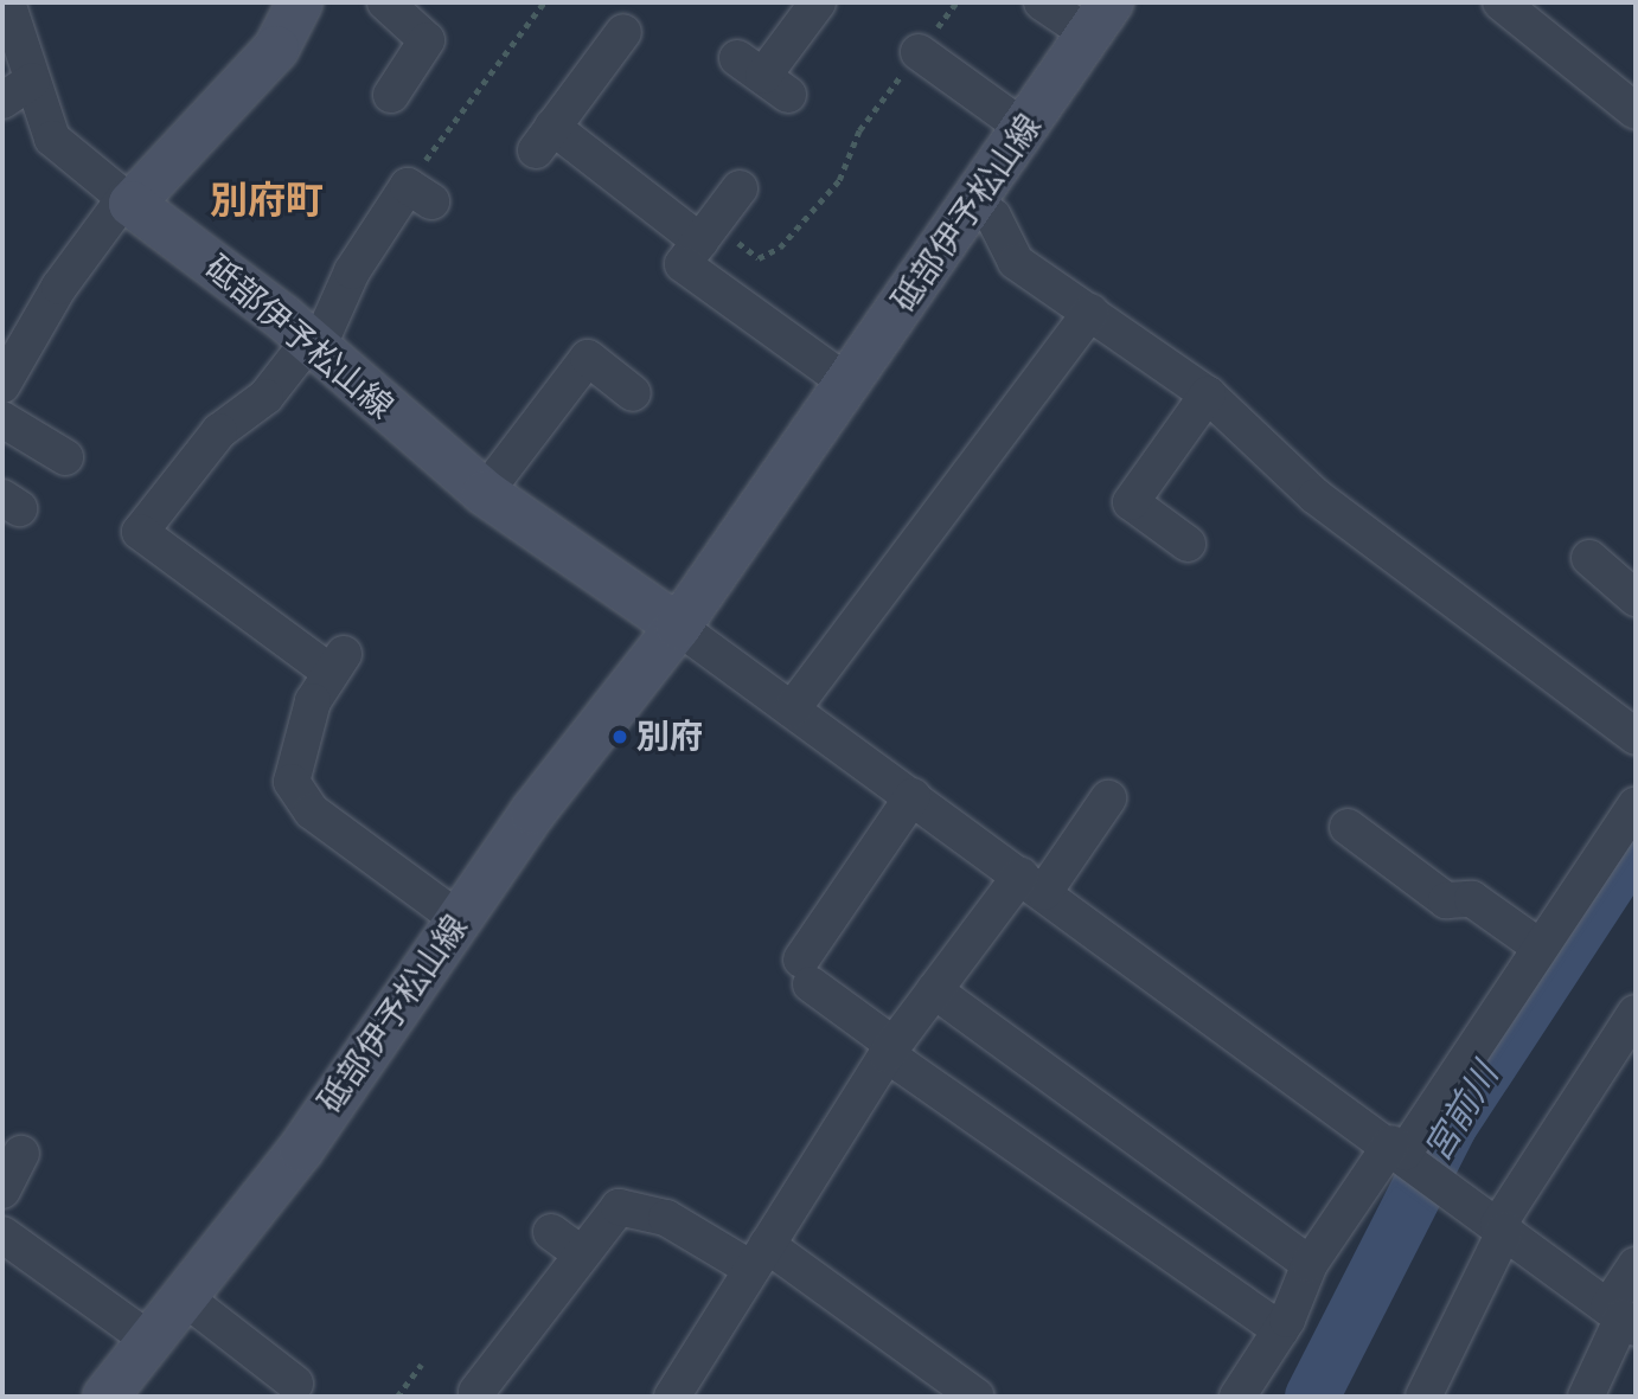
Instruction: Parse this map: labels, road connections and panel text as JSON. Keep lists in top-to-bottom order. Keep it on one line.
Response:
{"streets":{"main road":["砥部伊予松山線"]},"districts":["別府町"],"water":["宮前川"],"places":["別府"]}
